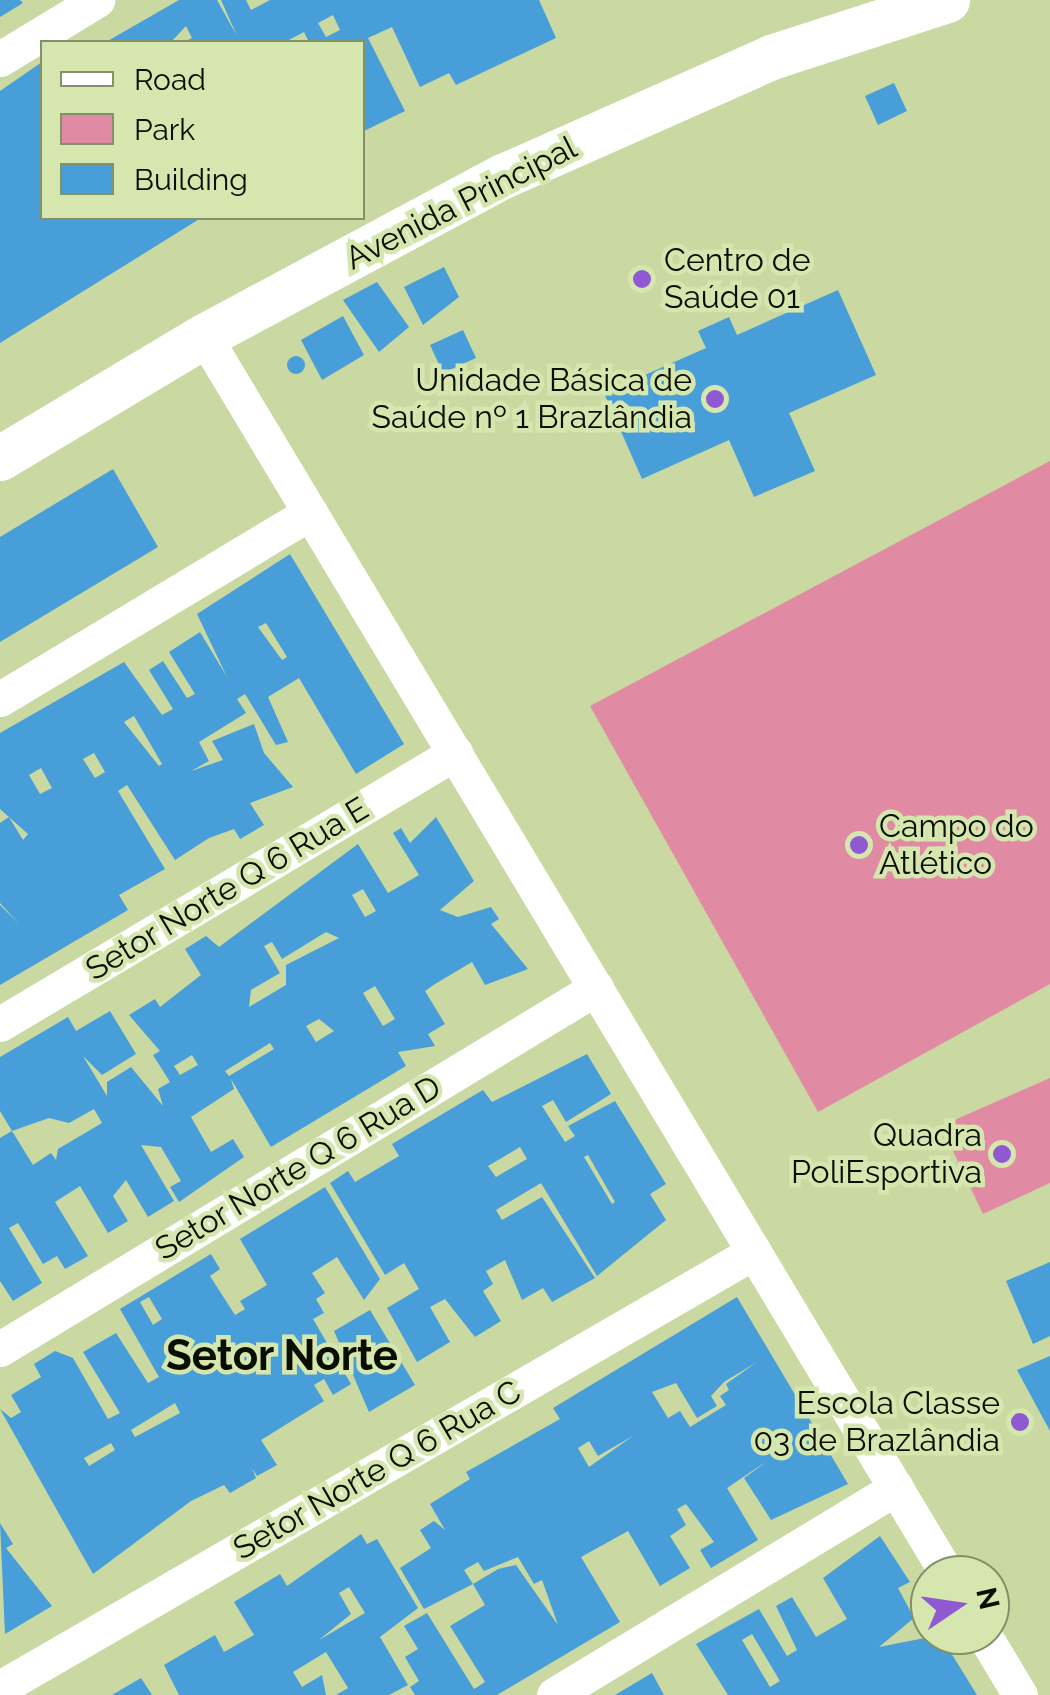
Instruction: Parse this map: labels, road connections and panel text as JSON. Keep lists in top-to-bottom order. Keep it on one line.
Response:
{"streets":{"street":["Avenida Principal","Setor Norte Q 6 Rua E","Setor Norte Q 6 Rua D","Setor Norte Q 6 Rua C"]},"districts":["Setor Norte"],"places":["Centro de Saúde 01","Unidade Básica de Saúde nº 1 Brazlândia","Campo do Atlético","Quadra PoliEsportiva","Escola Classe 03 de Brazlândia"],"legend":["Road","Park","Building"],"north":"right"}
